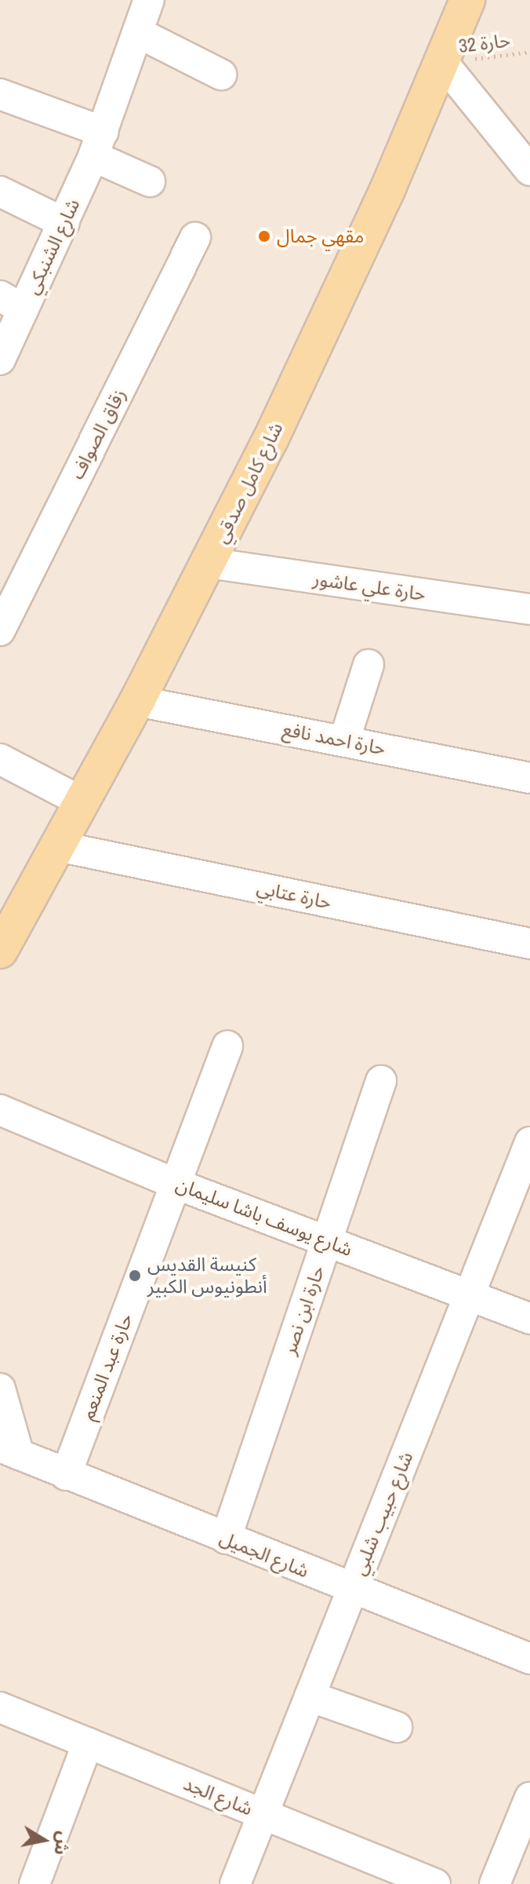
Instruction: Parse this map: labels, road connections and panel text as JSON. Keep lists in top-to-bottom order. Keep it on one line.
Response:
{"streets":{"main road":["شارع كامل صدقي"],"street":["شارع الشنبكي","زقاق الصواف","حارة علي عاشور","حارة احمد نافع","حارة عتابي","شارع يوسف باشا سليمان","حارة ابن نصر","حارة عبد المنعم","شارع حبيب شلبي","شارع الجميل","شارع الجد"],"path":["حارة 32"]},"crossings":[["حارة 32","شارع كامل صدقي"],["شارع كامل صدقي","حارة علي عاشور"],["شارع كامل صدقي","حارة احمد نافع"],["شارع كامل صدقي","حارة عتابي"],["شارع يوسف باشا سليمان","حارة ابن نصر"],["شارع يوسف باشا سليمان","حارة عبد المنعم"],["شارع يوسف باشا سليمان","شارع حبيب شلبي"],["حارة ابن نصر","شارع الجميل"],["حارة عبد المنعم","شارع الجميل"],["شارع حبيب شلبي","شارع الجميل"],["شارع حبيب شلبي","شارع الجد"]],"places":["مقهي جمال","كنيسة القديس أنطونيوس الكبير"],"north":"right"}
